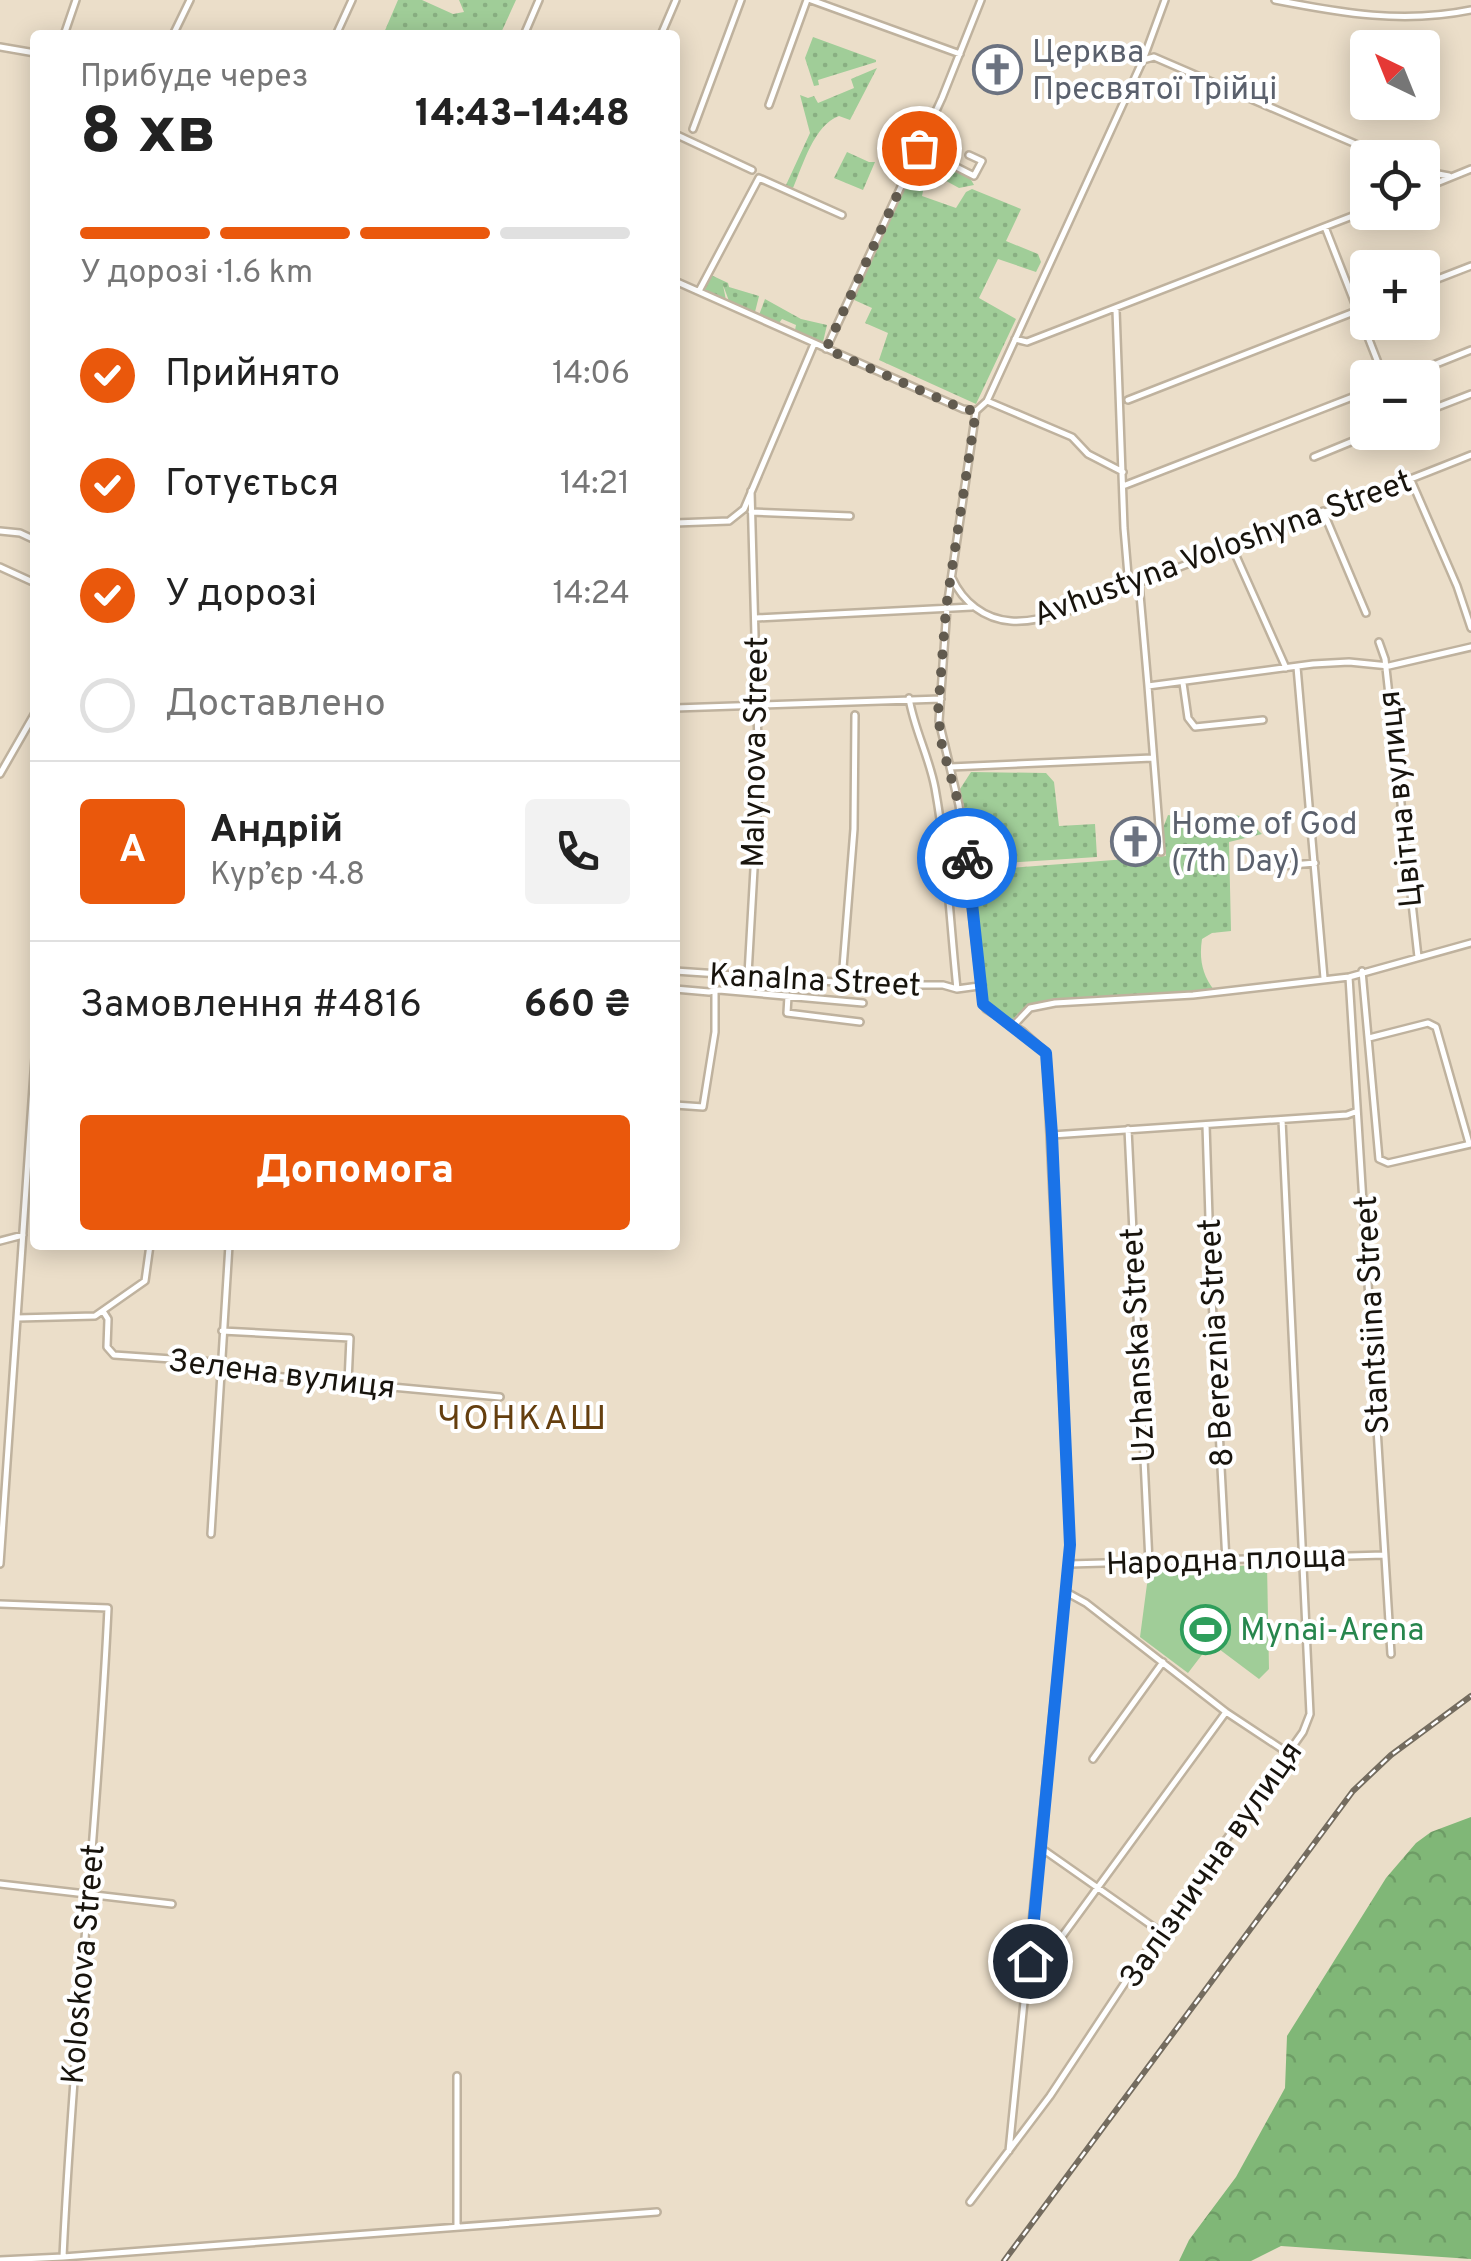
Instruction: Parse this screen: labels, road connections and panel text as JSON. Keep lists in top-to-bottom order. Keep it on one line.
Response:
{"streets":{"street":["Avhustyna Voloshyna Street","Malynova Street","Цвітна вулиця","Kanalna Street","Stantsiina Street","8 Bereznia Street","Uzhanska Street","Зелена вулиця","Народна площа","Залізнична вулиця","Koloskova Street"]},"crossings":[["Avhustyna Voloshyna Street","Malynova Street"],["Malynova Street","Kanalna Street"],["Stantsiina Street","Народна площа"],["8 Bereznia Street","Народна площа"],["Uzhanska Street","Народна площа"],["Народна площа","Залізнична вулиця"]],"districts":["ЧОНКАШ"],"places":{"church":["Церква Пресвятої Трійці","Home of God (7th Day)"],"sports":["Mynai-Arena"]},"north":"top left","page":{"map_buttons":["+","−"],"heading":["8 хв","Прибуде через","14:43–14:48"],"panel":["Андрій","Кур’єр · 4.8","Замовлення #4816","660 ₴"],"bar":"У дорозі · 1.6 km","list":[["Прийнято","14:06"],["Готується","14:21"],["У дорозі","14:24"],"Доставлено"],"round":"А","buttons":"Допомога"}}
